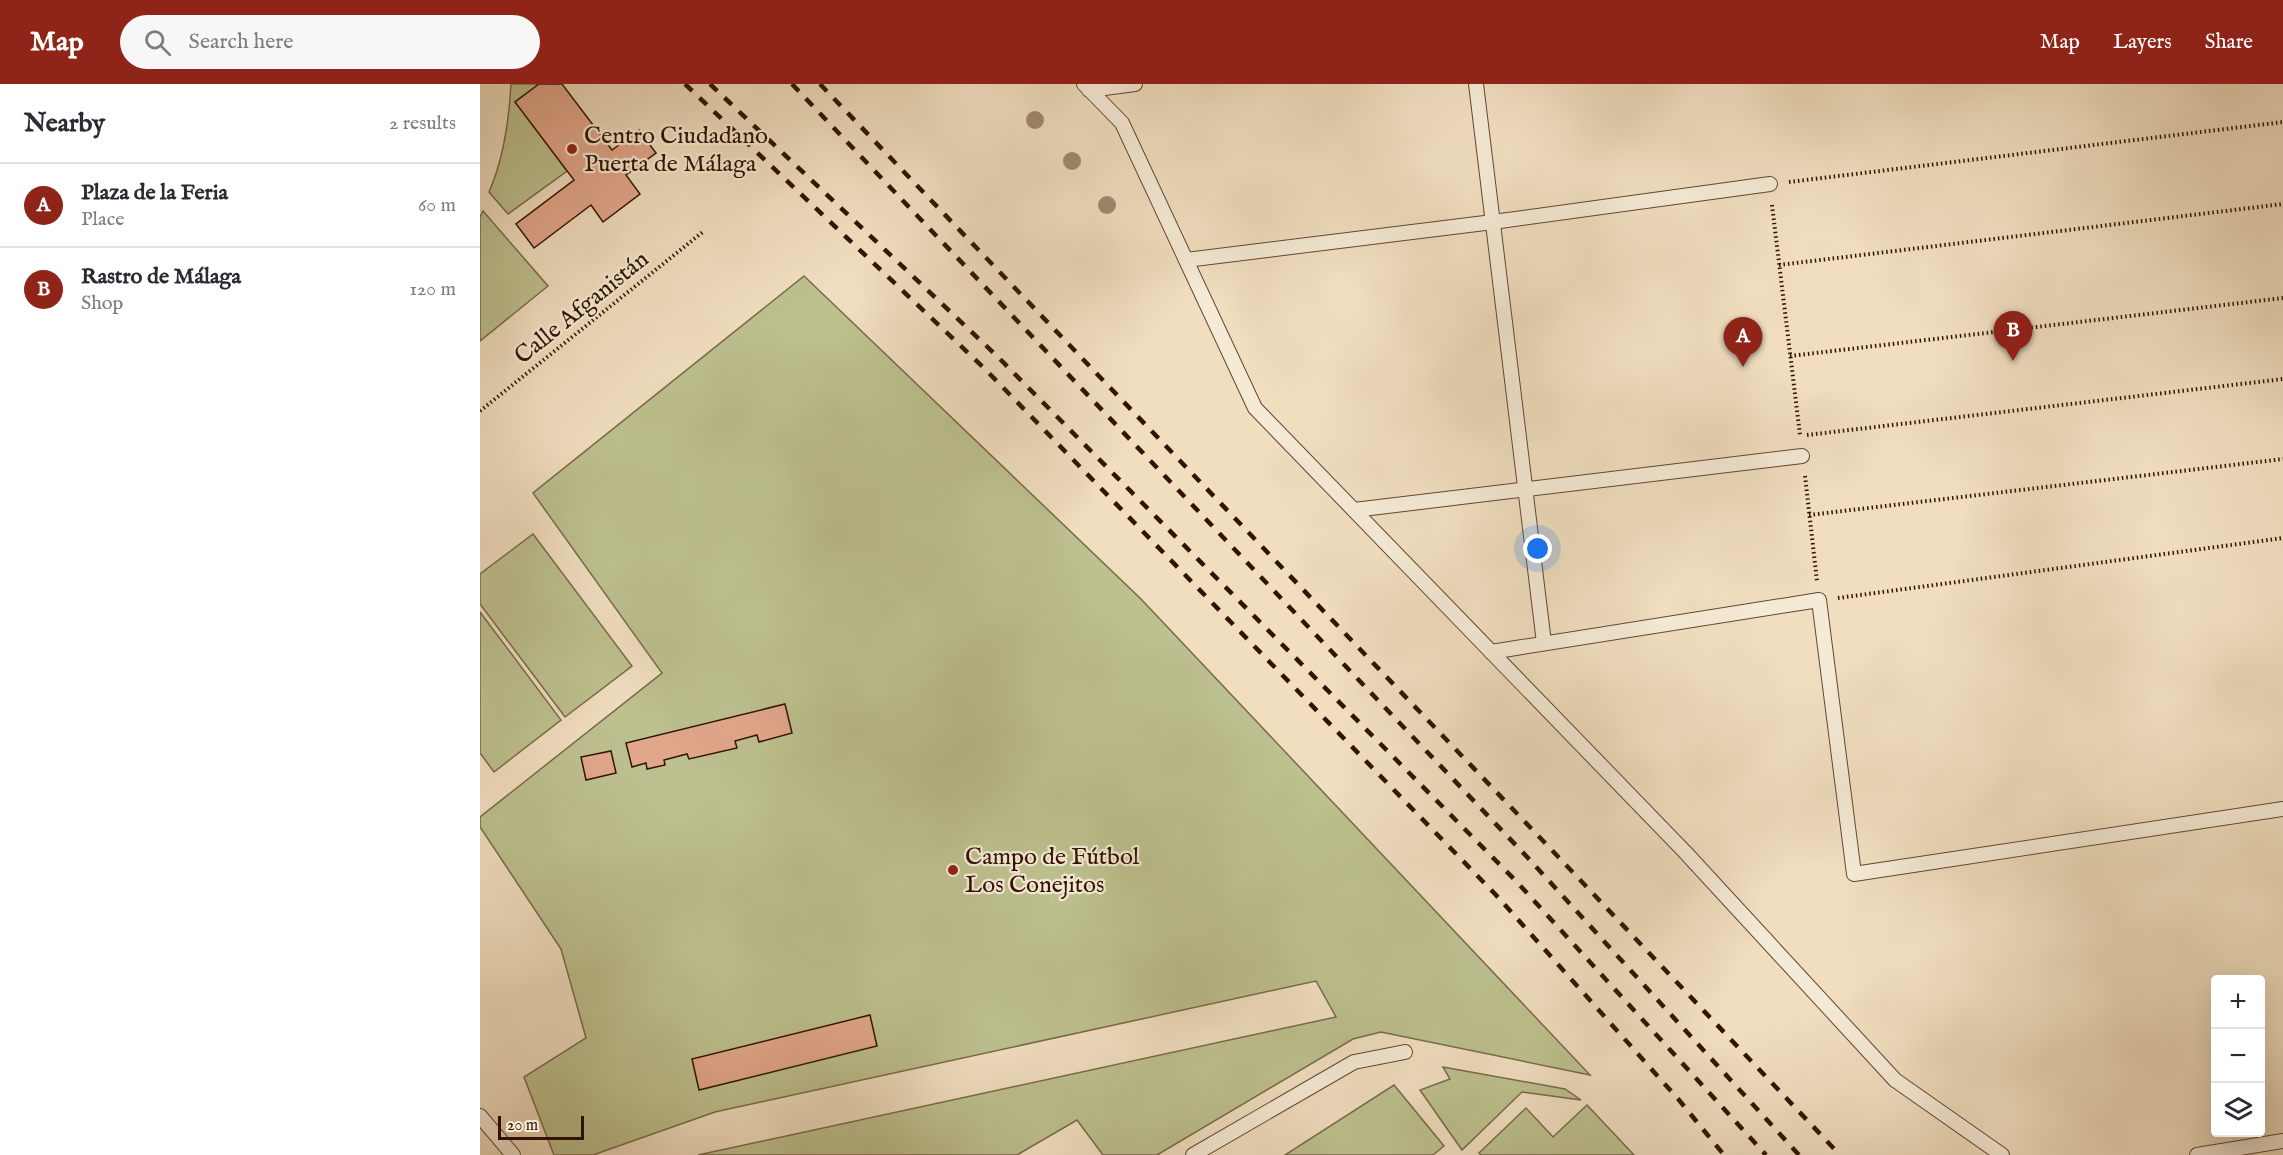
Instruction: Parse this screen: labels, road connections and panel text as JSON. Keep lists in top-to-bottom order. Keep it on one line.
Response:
{"streets":{"path":["Calle Afganistán"]},"places":["Centro Ciudadano Puerta de Málaga","Campo de Fútbol Los Conejitos"],"scale_bar":"20 m","page":{"header":"Map","search":"Search here","nav":["Map","Layers","Share"],"heading":["Nearby","2 results"],"list":[{"mark":"A","name":"Plaza de la Feria","note":"Place","value":"60 m"},{"mark":"B","name":"Rastro de Málaga","note":"Shop","value":"120 m"}],"pins":["B","A"],"map_buttons":["+","−"],"scale":"20 m"}}
